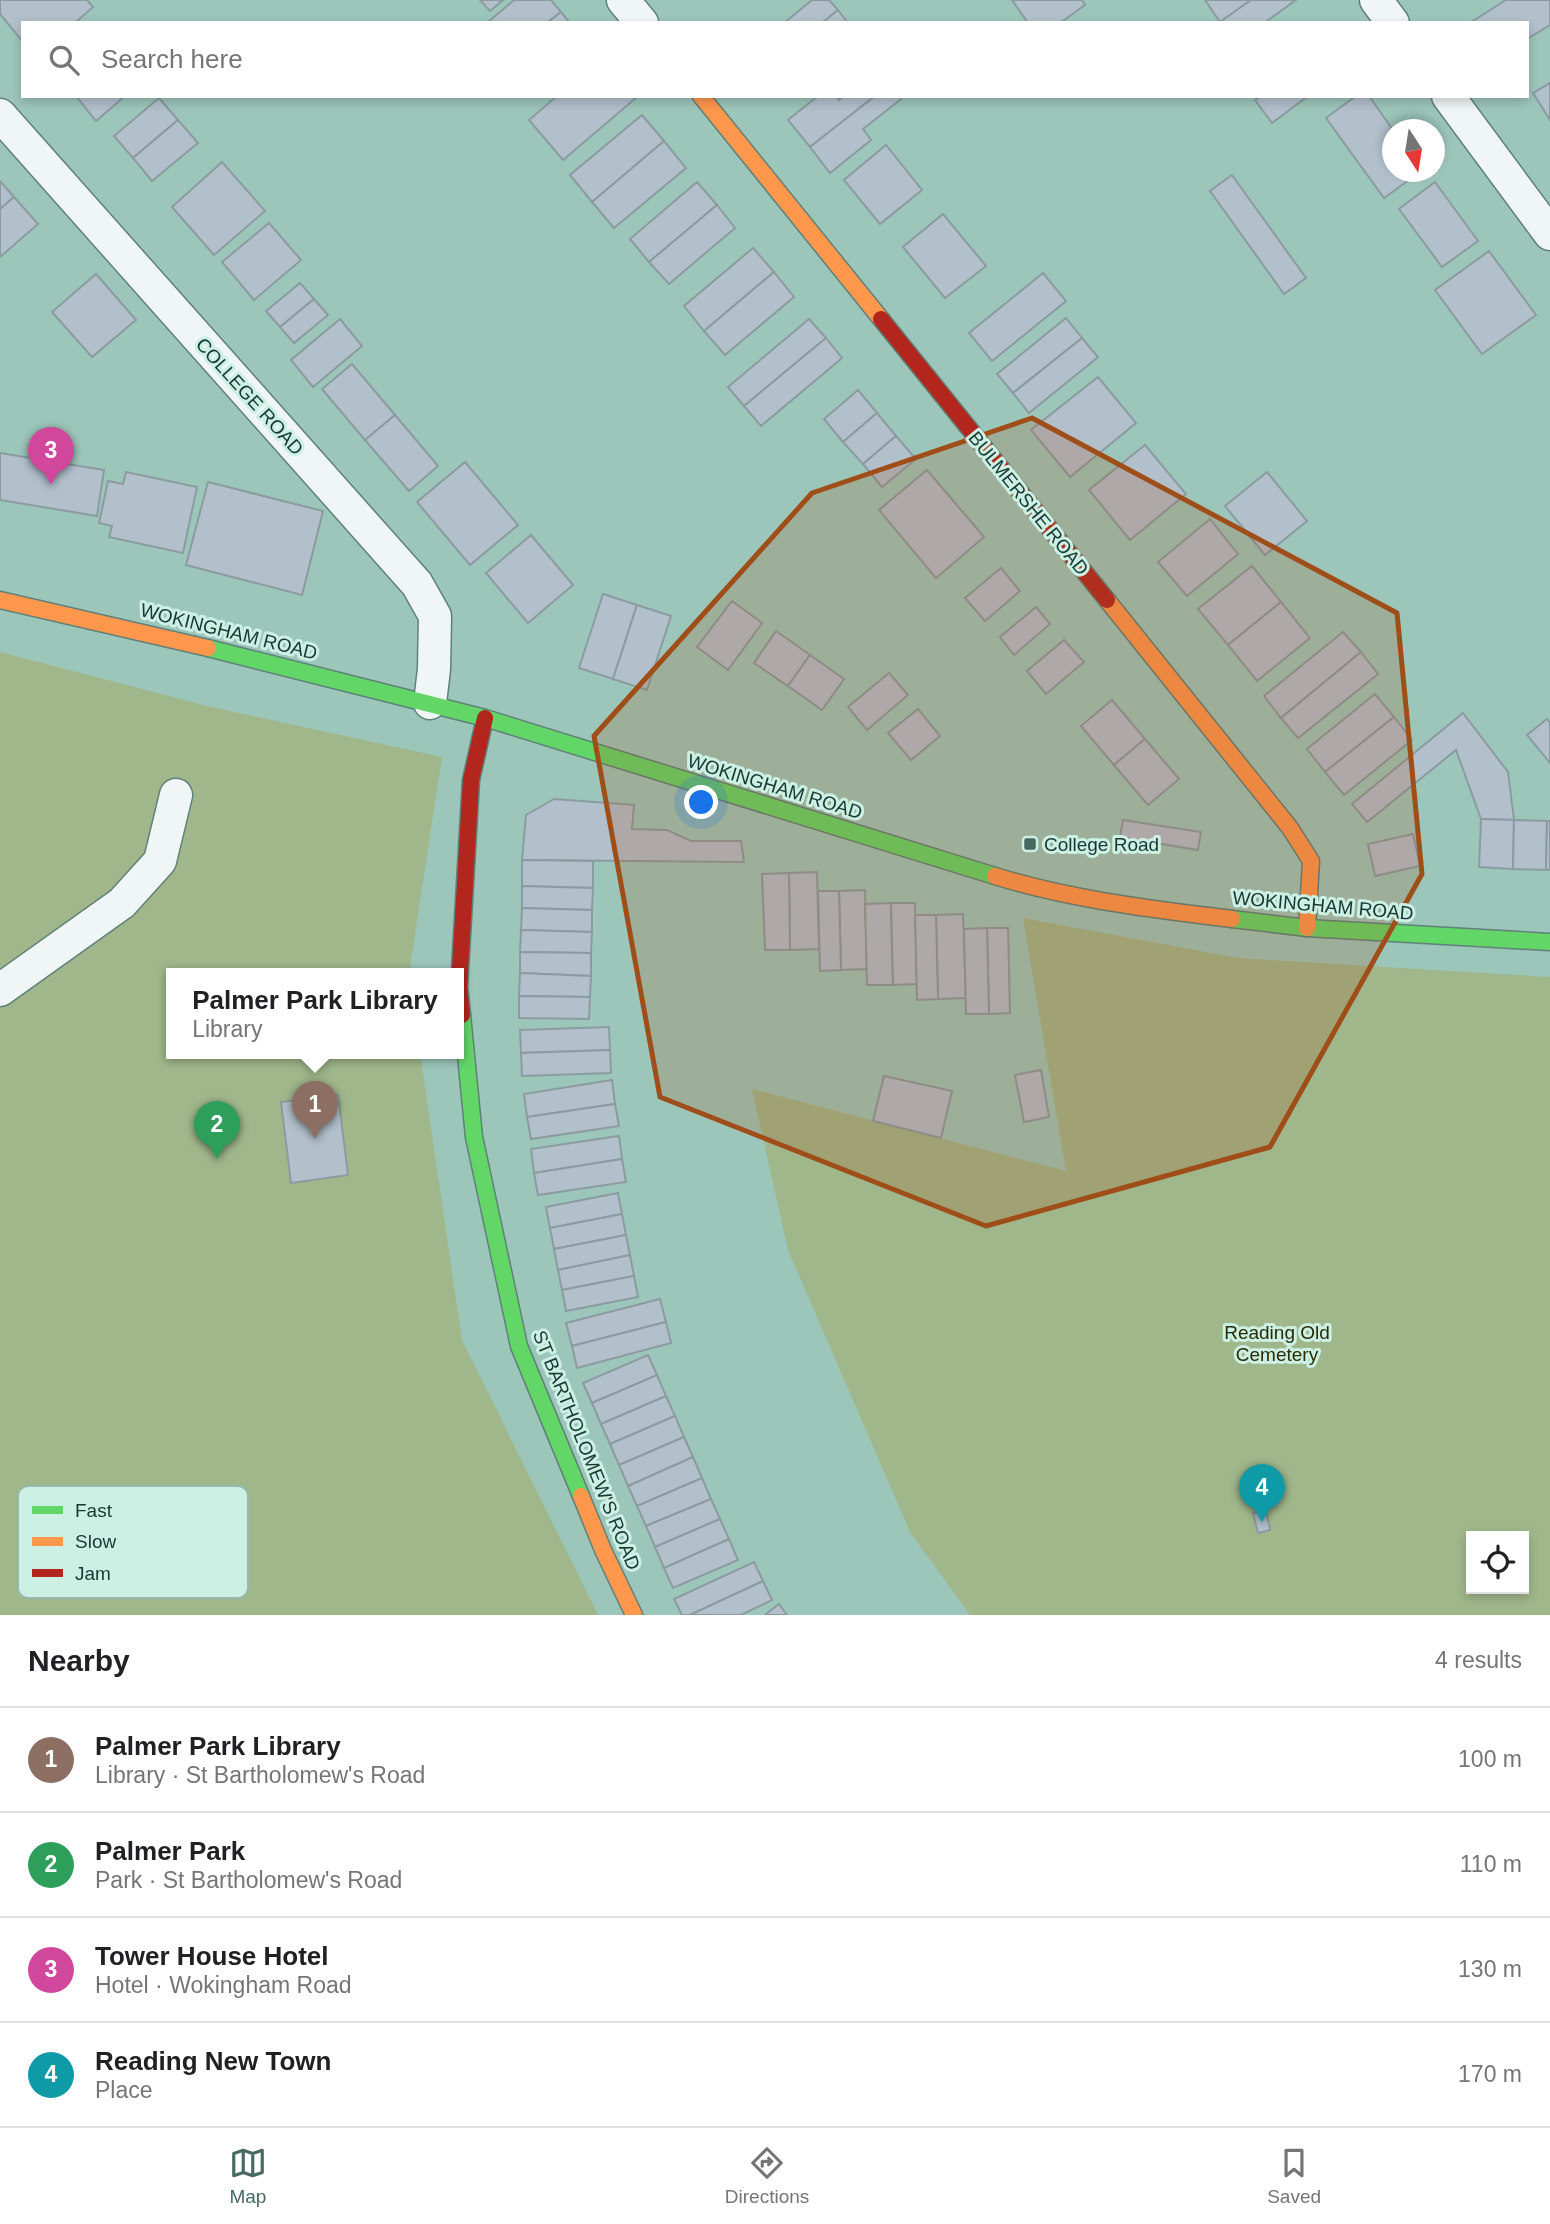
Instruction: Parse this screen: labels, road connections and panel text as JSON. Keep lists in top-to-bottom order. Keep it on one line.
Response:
{"streets":{"street":["COLLEGE ROAD","BULMERSHE ROAD","WOKINGHAM ROAD","ST BARTHOLOMEW'S ROAD"]},"crossings":[["COLLEGE ROAD","WOKINGHAM ROAD"],["BULMERSHE ROAD","WOKINGHAM ROAD"],["WOKINGHAM ROAD","ST BARTHOLOMEW'S ROAD"]],"parks":["Reading Old Cemetery"],"places":{"transit":["College Road"]},"legend":["Fast","Slow","Jam"],"north":"bottom","page":{"search":"Search here","pins":["3","1","2","4"],"popup":["Palmer Park Library","Library"],"heading":["Nearby","4 results"],"list":[{"mark":"1","name":"Palmer Park Library","note":"Library · St Bartholomew's Road","value":"100 m"},{"mark":"2","name":"Palmer Park","note":"Park · St Bartholomew's Road","value":"110 m"},{"mark":"3","name":"Tower House Hotel","note":"Hotel · Wokingham Road","value":"130 m"},{"mark":"4","name":"Reading New Town","note":"Place","value":"170 m"}],"nav":["Map","Directions","Saved"]}}
